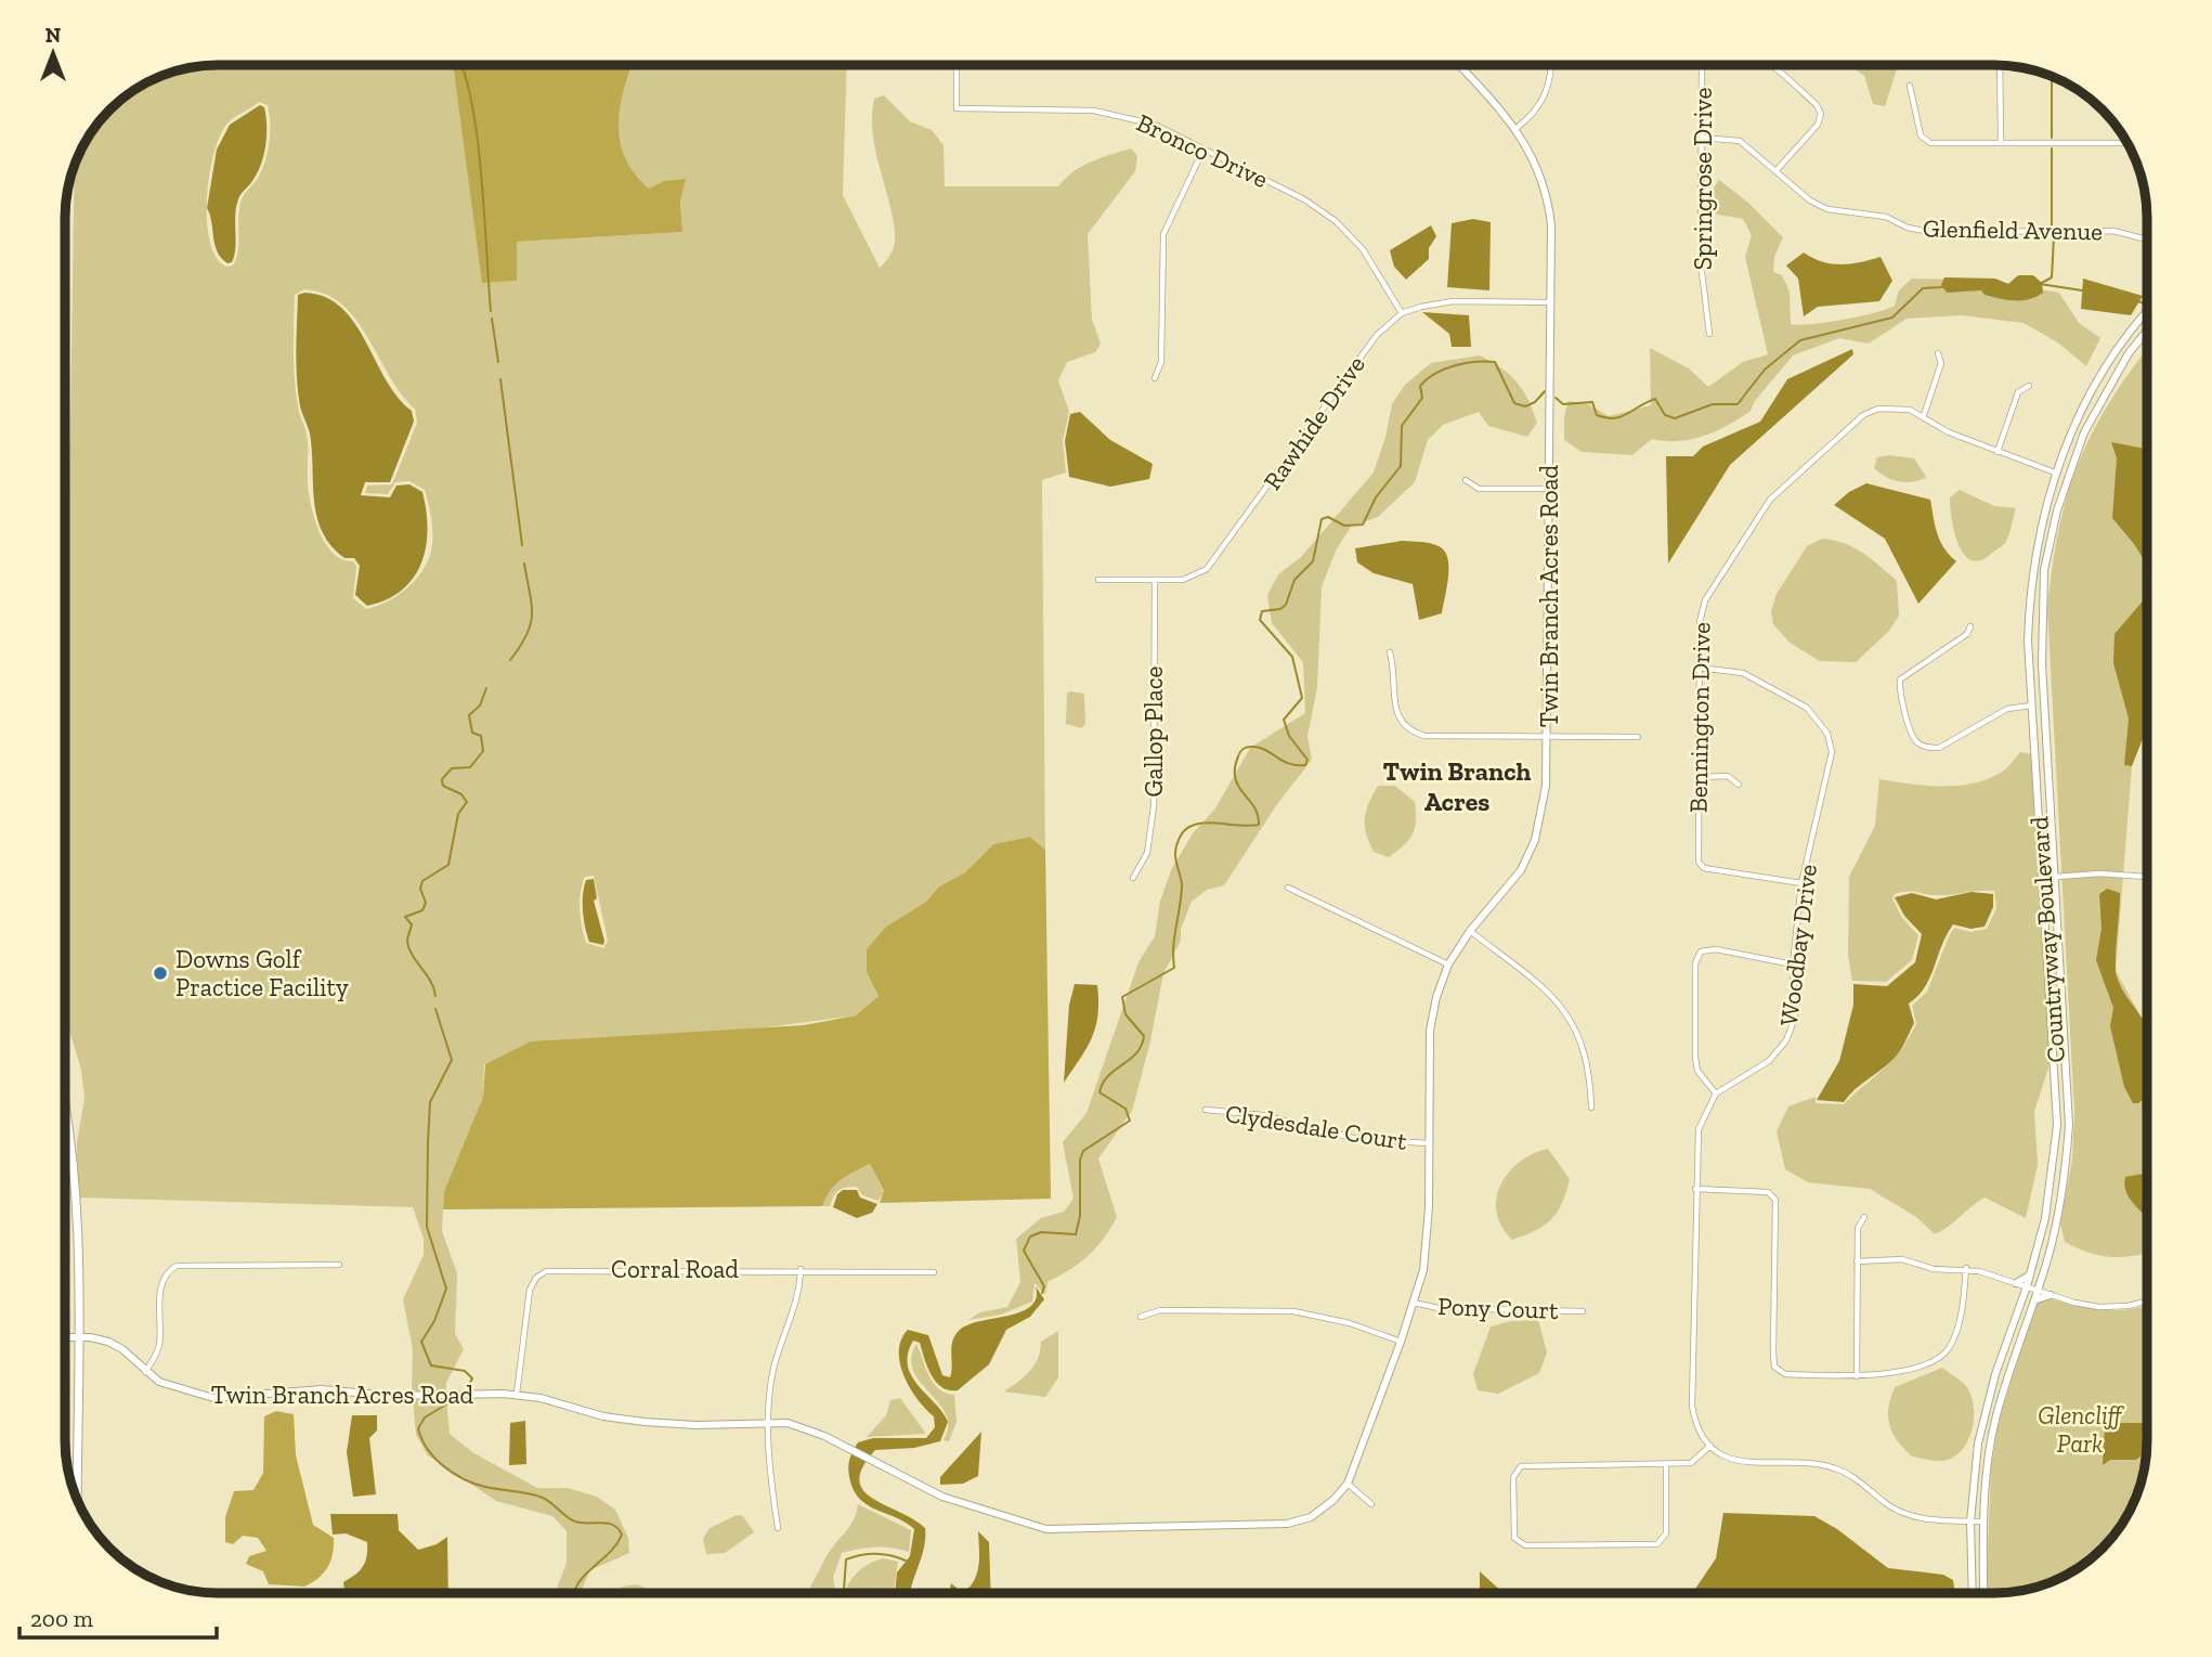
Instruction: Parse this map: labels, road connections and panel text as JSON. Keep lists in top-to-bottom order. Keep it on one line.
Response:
{"streets":{"street":["Bronco Drive","Springrose Drive","Glenfield Avenue","Rawhide Drive","Twin Branch Acres Road","Bennington Drive","Gallop Place","Countryway Boulevard","Woodbay Drive","Clydesdale Court","Corral Road","Pony Court"]},"crossings":[["Bronco Drive","Rawhide Drive"],["Springrose Drive","Glenfield Avenue"],["Rawhide Drive","Twin Branch Acres Road"],["Rawhide Drive","Gallop Place"],["Twin Branch Acres Road","Clydesdale Court"],["Twin Branch Acres Road","Corral Road"],["Twin Branch Acres Road","Pony Court"],["Bennington Drive","Countryway Boulevard"],["Bennington Drive","Woodbay Drive"]],"districts":["Twin Branch Acres"],"parks":["Glencliff Park"],"places":["Downs Golf Practice Facility"],"scale_bar":"200 m","north":"top"}
